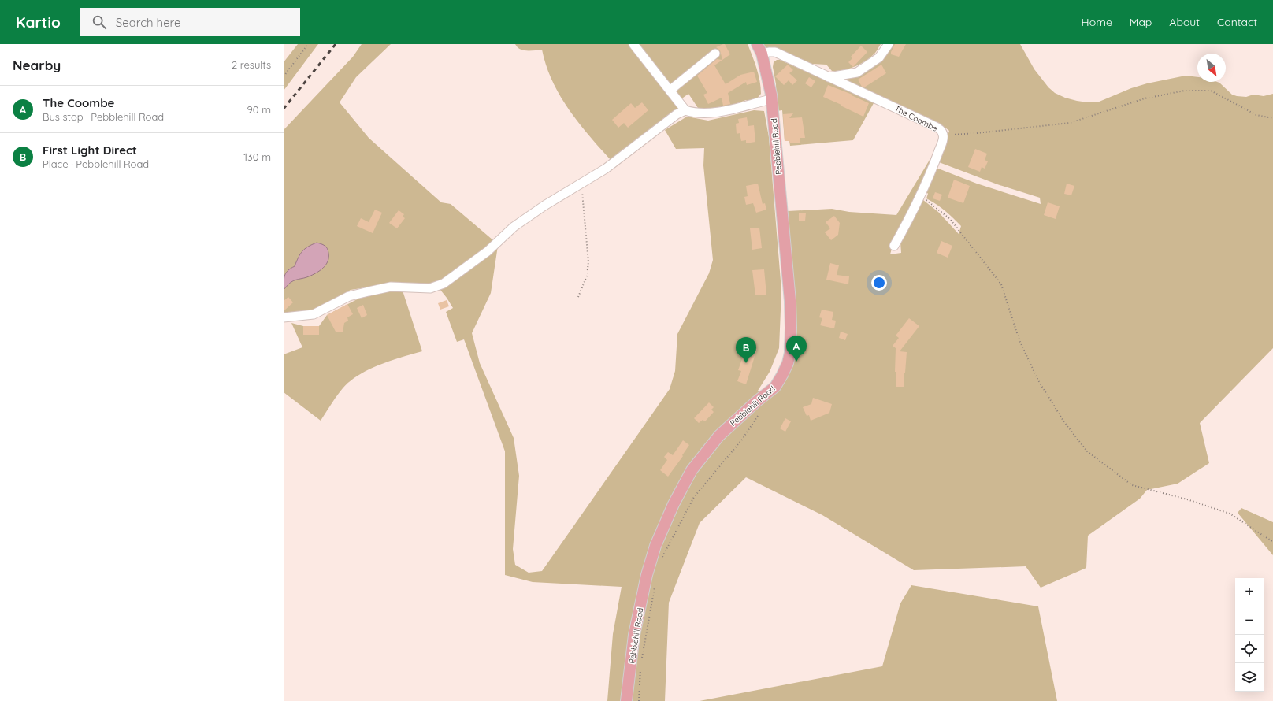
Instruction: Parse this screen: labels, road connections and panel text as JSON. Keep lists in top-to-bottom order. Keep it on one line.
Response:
{"streets":{"main road":["Pebblehill Road"],"street":["The Coombe"]},"crossings":[["The Coombe","Pebblehill Road"]],"north":"bottom right","page":{"header":"Kartio","search":"Search here","nav":["Home","Map","About","Contact"],"heading":["Nearby","2 results"],"list":[{"mark":"A","name":"The Coombe","note":"Bus stop · Pebblehill Road","value":"90 m"},{"mark":"B","name":"First Light Direct","note":"Place · Pebblehill Road","value":"130 m"}],"pins":["A","B"],"map_buttons":["+","−"]}}
